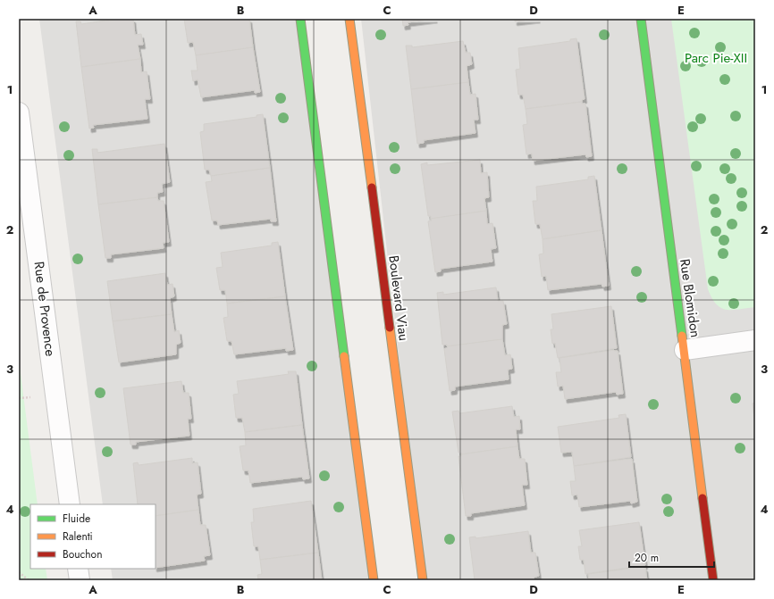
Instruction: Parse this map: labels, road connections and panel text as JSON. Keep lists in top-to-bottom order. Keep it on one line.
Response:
{"streets":{"main road":["Boulevard Viau","Rue Blomidon"],"street":["Rue de Provence"]},"parks":["Parc Pie-XII"],"legend":["Fluide","Ralenti","Bouchon"],"scale_bar":"20 m","grid":{"columns":["A","B","C","D","E"],"rows":["1","2","3","4"]}}
